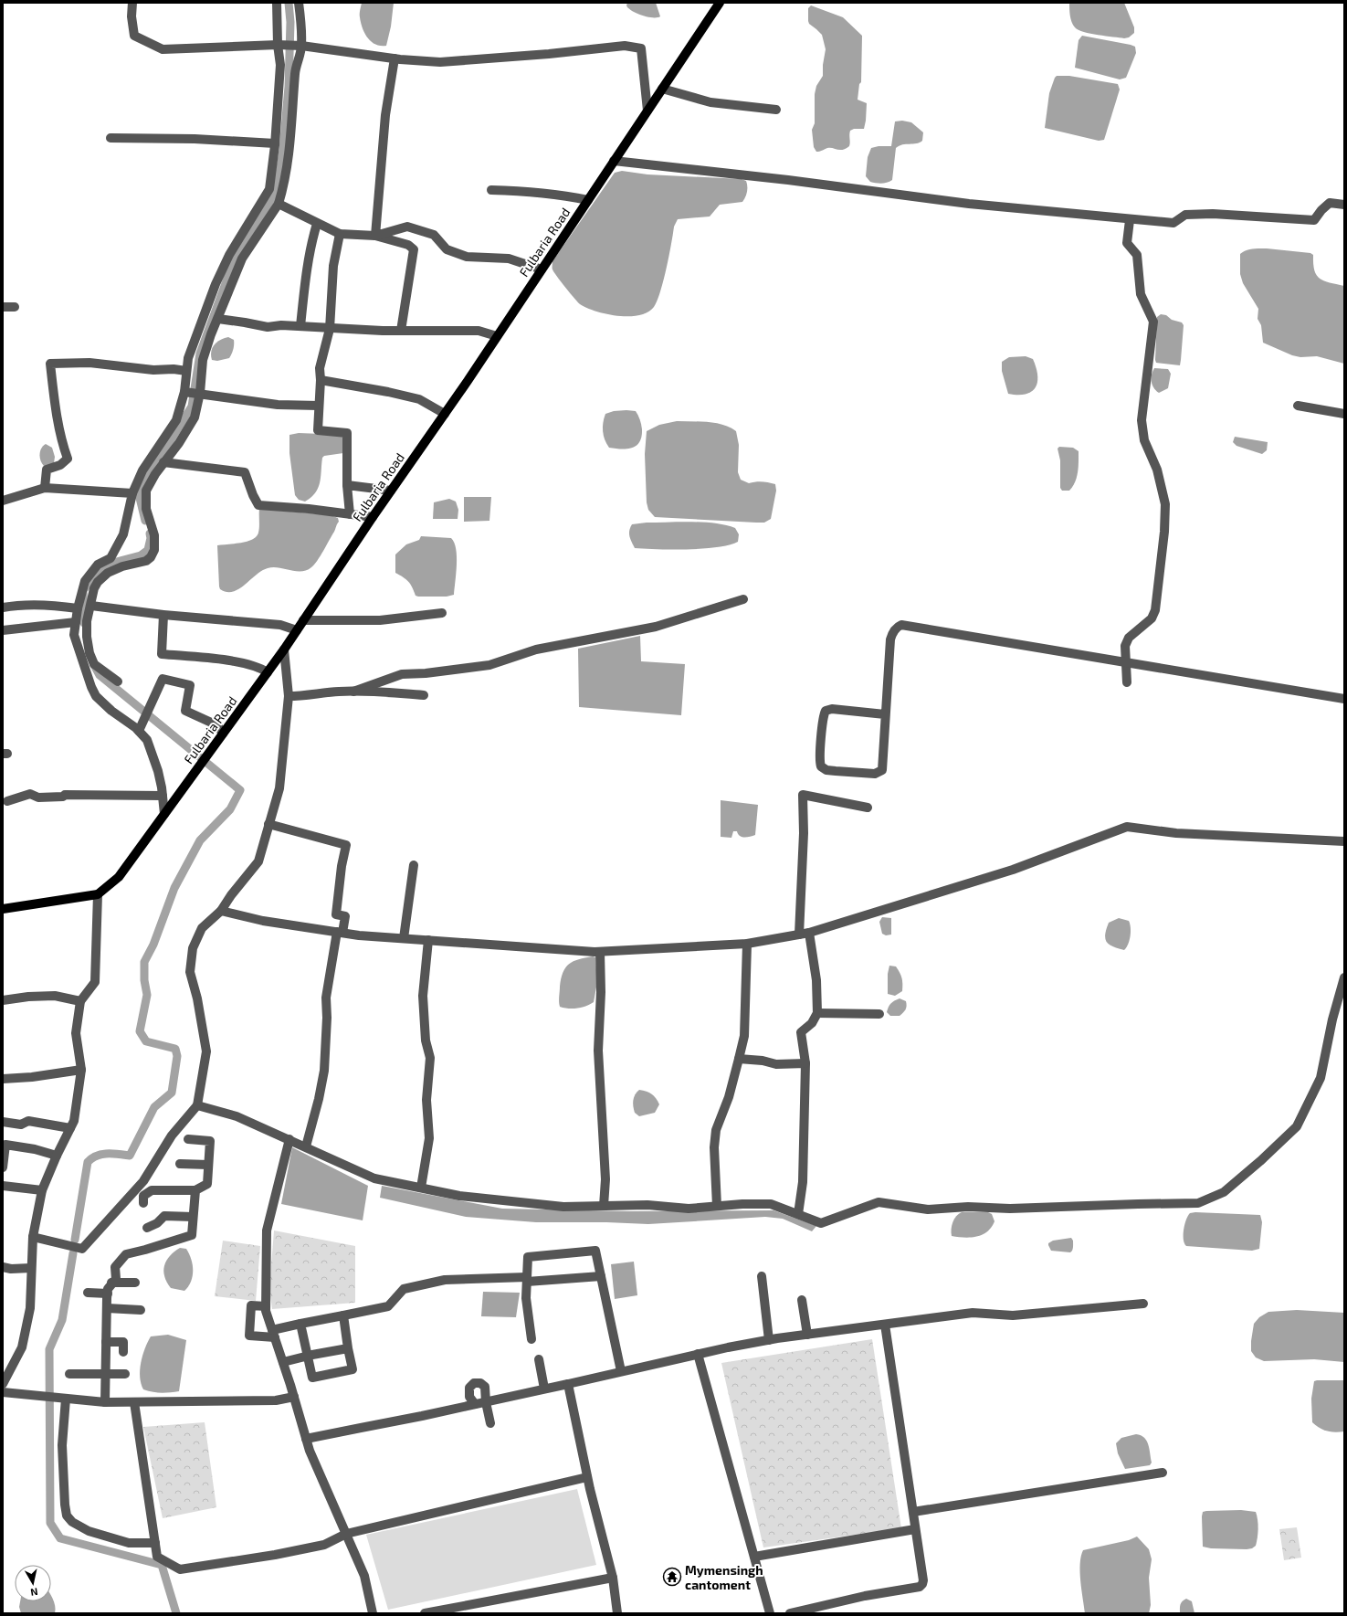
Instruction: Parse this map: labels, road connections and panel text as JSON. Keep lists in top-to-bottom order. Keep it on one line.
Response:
{"streets":{"main road":["Fulbaria Road"]},"places":{"temple":["Mymensingh cantoment"]},"north":"bottom"}
